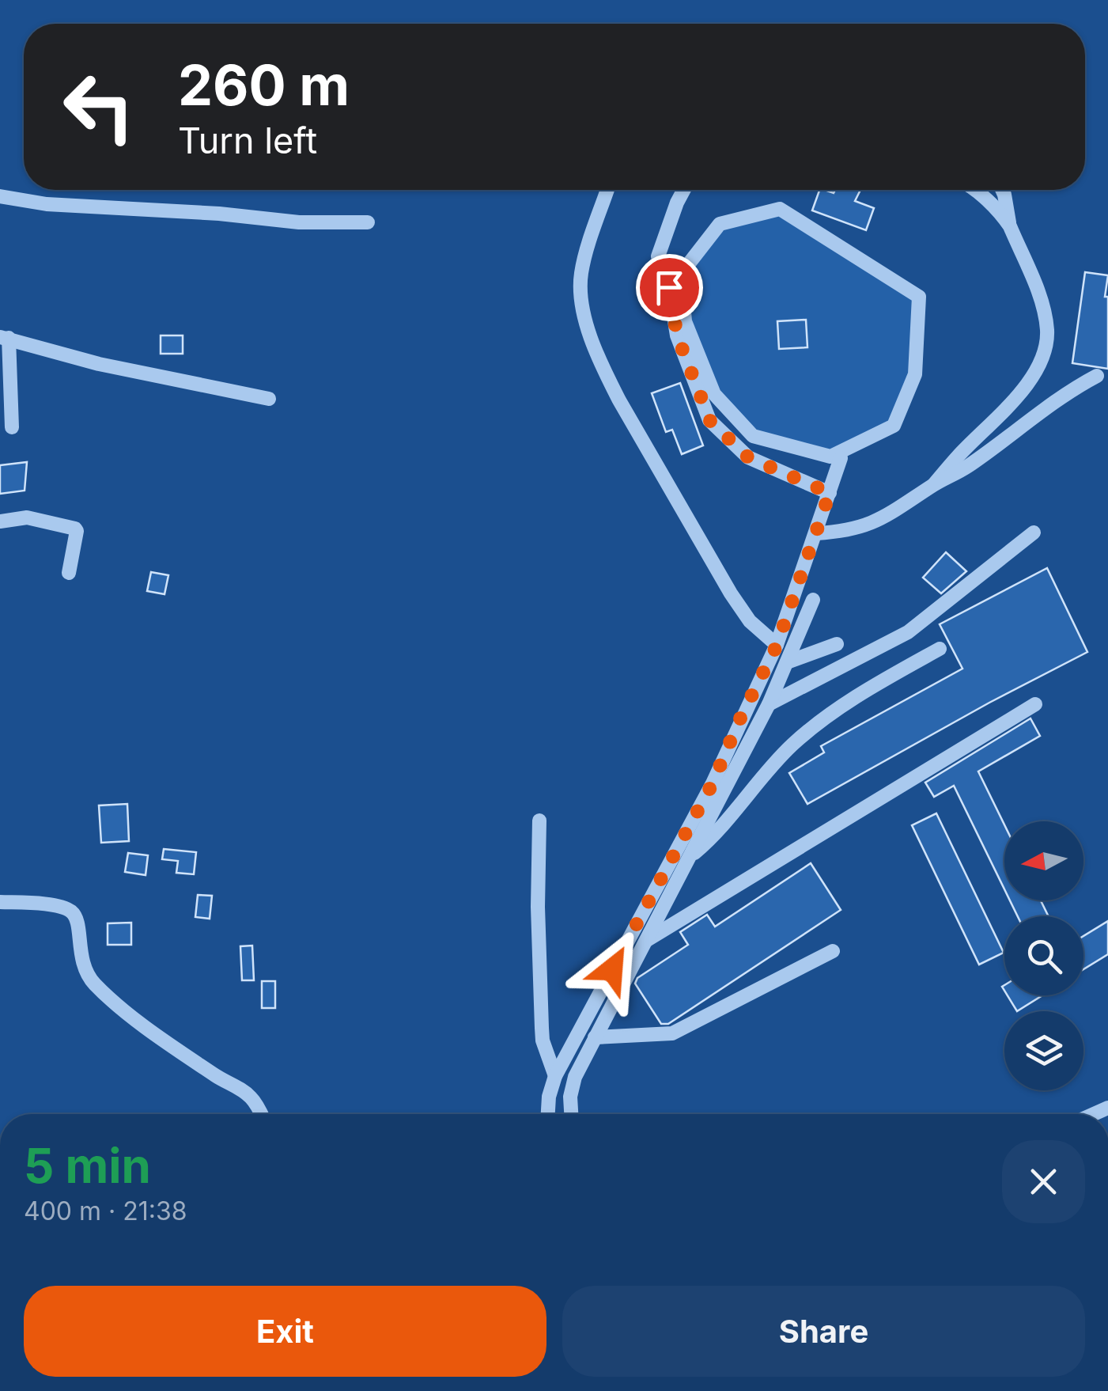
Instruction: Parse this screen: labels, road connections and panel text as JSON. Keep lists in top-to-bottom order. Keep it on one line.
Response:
{"north":"left","page":{"turn":["260 m","Turn left"],"heading":["5 min","400 m · 21:38"],"buttons":["Exit","Share"]}}
